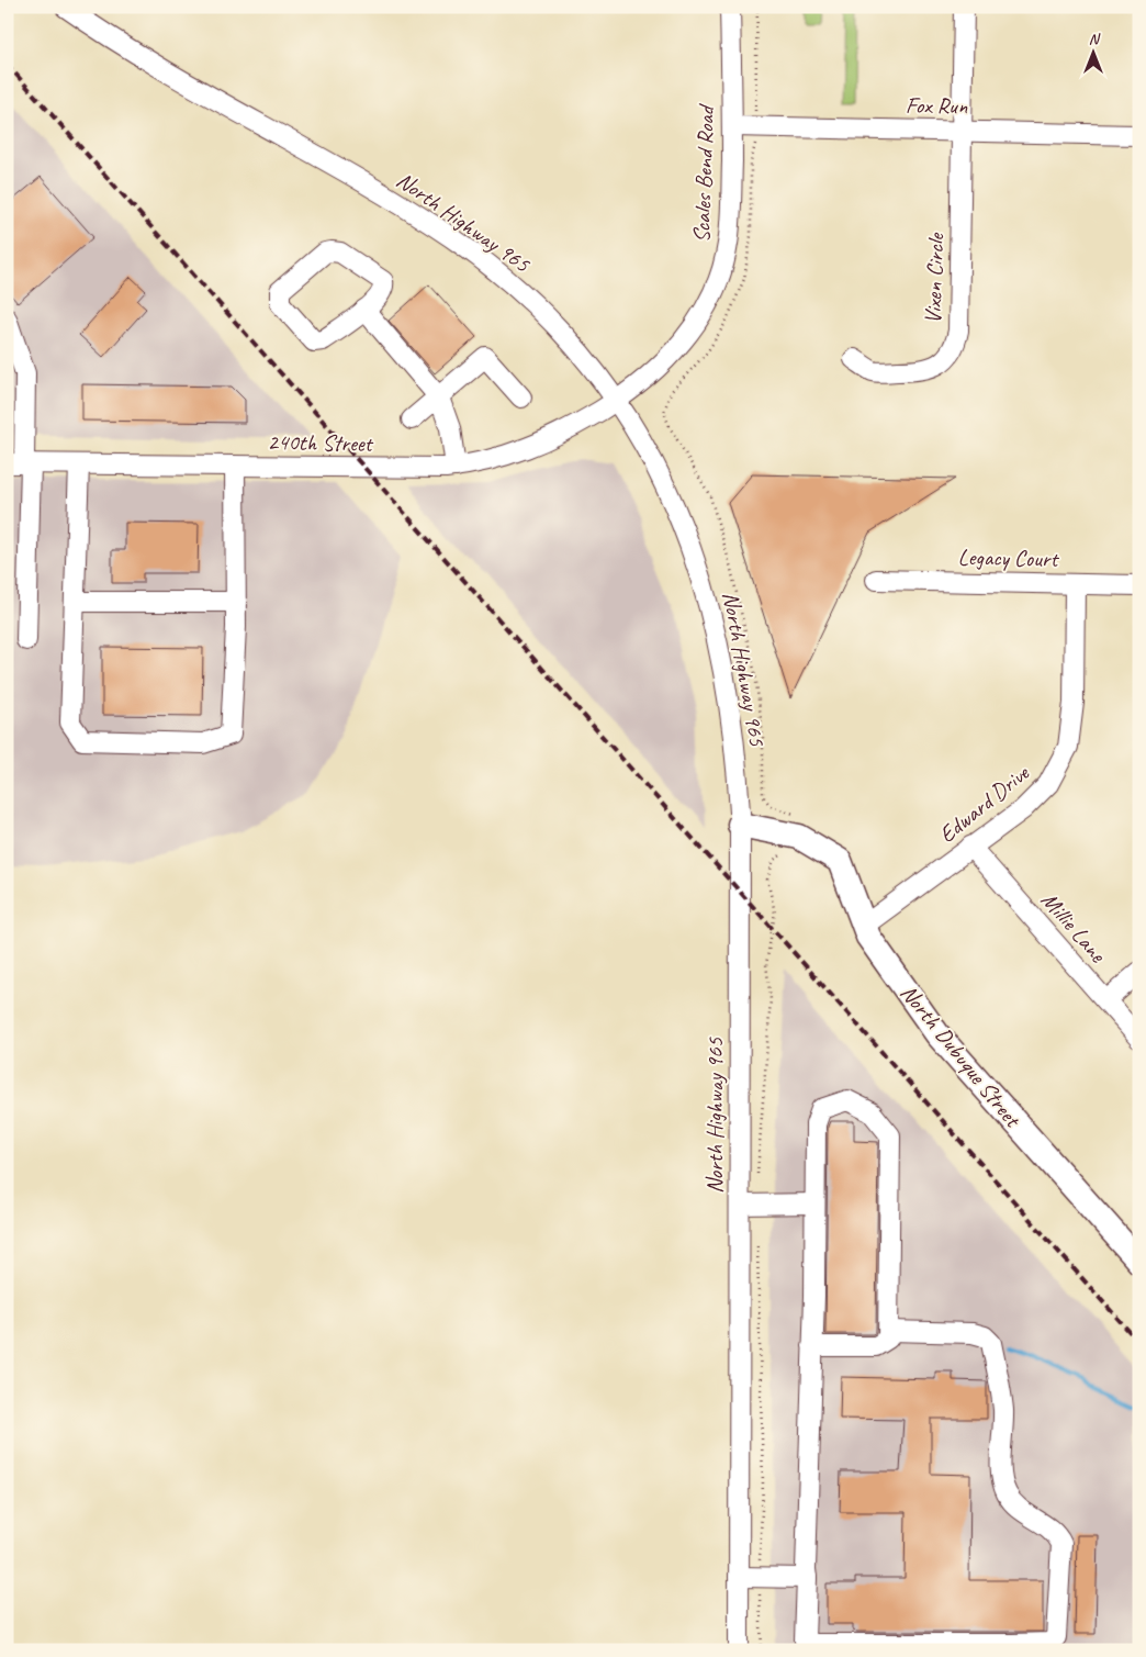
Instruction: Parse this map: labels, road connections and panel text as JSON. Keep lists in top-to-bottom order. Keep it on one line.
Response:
{"streets":{"main road":["North Dubuque Street"],"street":["Fox Run","Scales Bend Road","North Highway 965","Vixen Circle","240th Street","Legacy Court","Edward Drive","Millie Lane"]},"crossings":[["Fox Run","Scales Bend Road"],["Fox Run","Vixen Circle"],["Scales Bend Road","North Highway 965"],["Scales Bend Road","240th Street"],["North Highway 965","240th Street"],["North Highway 965","North Dubuque Street"],["Legacy Court","Edward Drive"],["Edward Drive","Millie Lane"],["Edward Drive","North Dubuque Street"]],"north":"top"}
